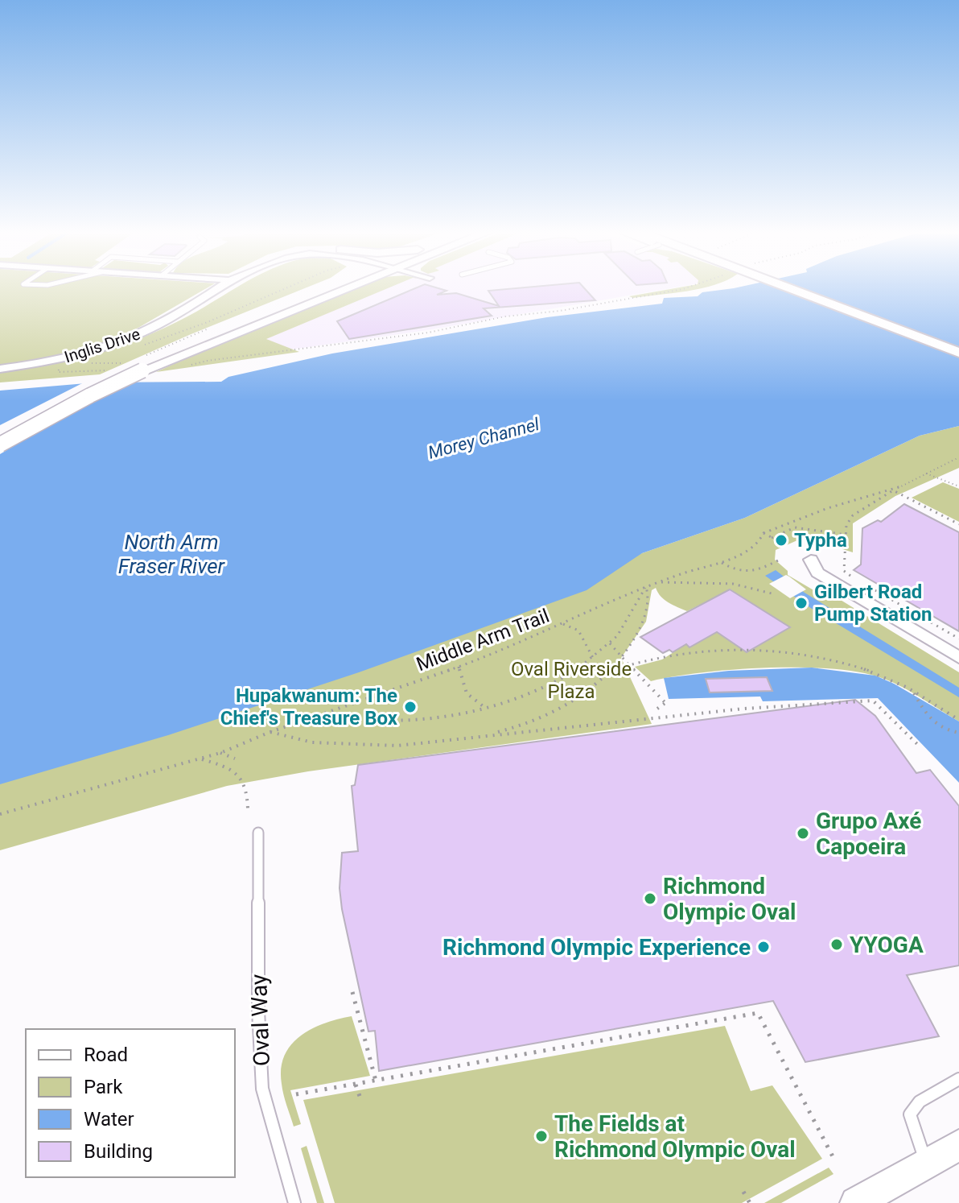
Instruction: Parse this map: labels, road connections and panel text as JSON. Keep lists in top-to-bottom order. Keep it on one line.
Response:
{"streets":{"street":["Inglis Drive"],"lane":["Oval Way"],"path":["Middle Arm Trail"]},"water":["Morey Channel","North Arm Fraser River"],"parks":["Oval Riverside Plaza"],"places":["Typha","Gilbert Road Pump Station","Hupakwanum: The Chief's Treasure Box","Grupo Axé Capoeira","Richmond Olympic Oval","YYOGA","Richmond Olympic Experience","The Fields at Richmond Olympic Oval"],"legend":["Road","Park","Water","Building"]}
